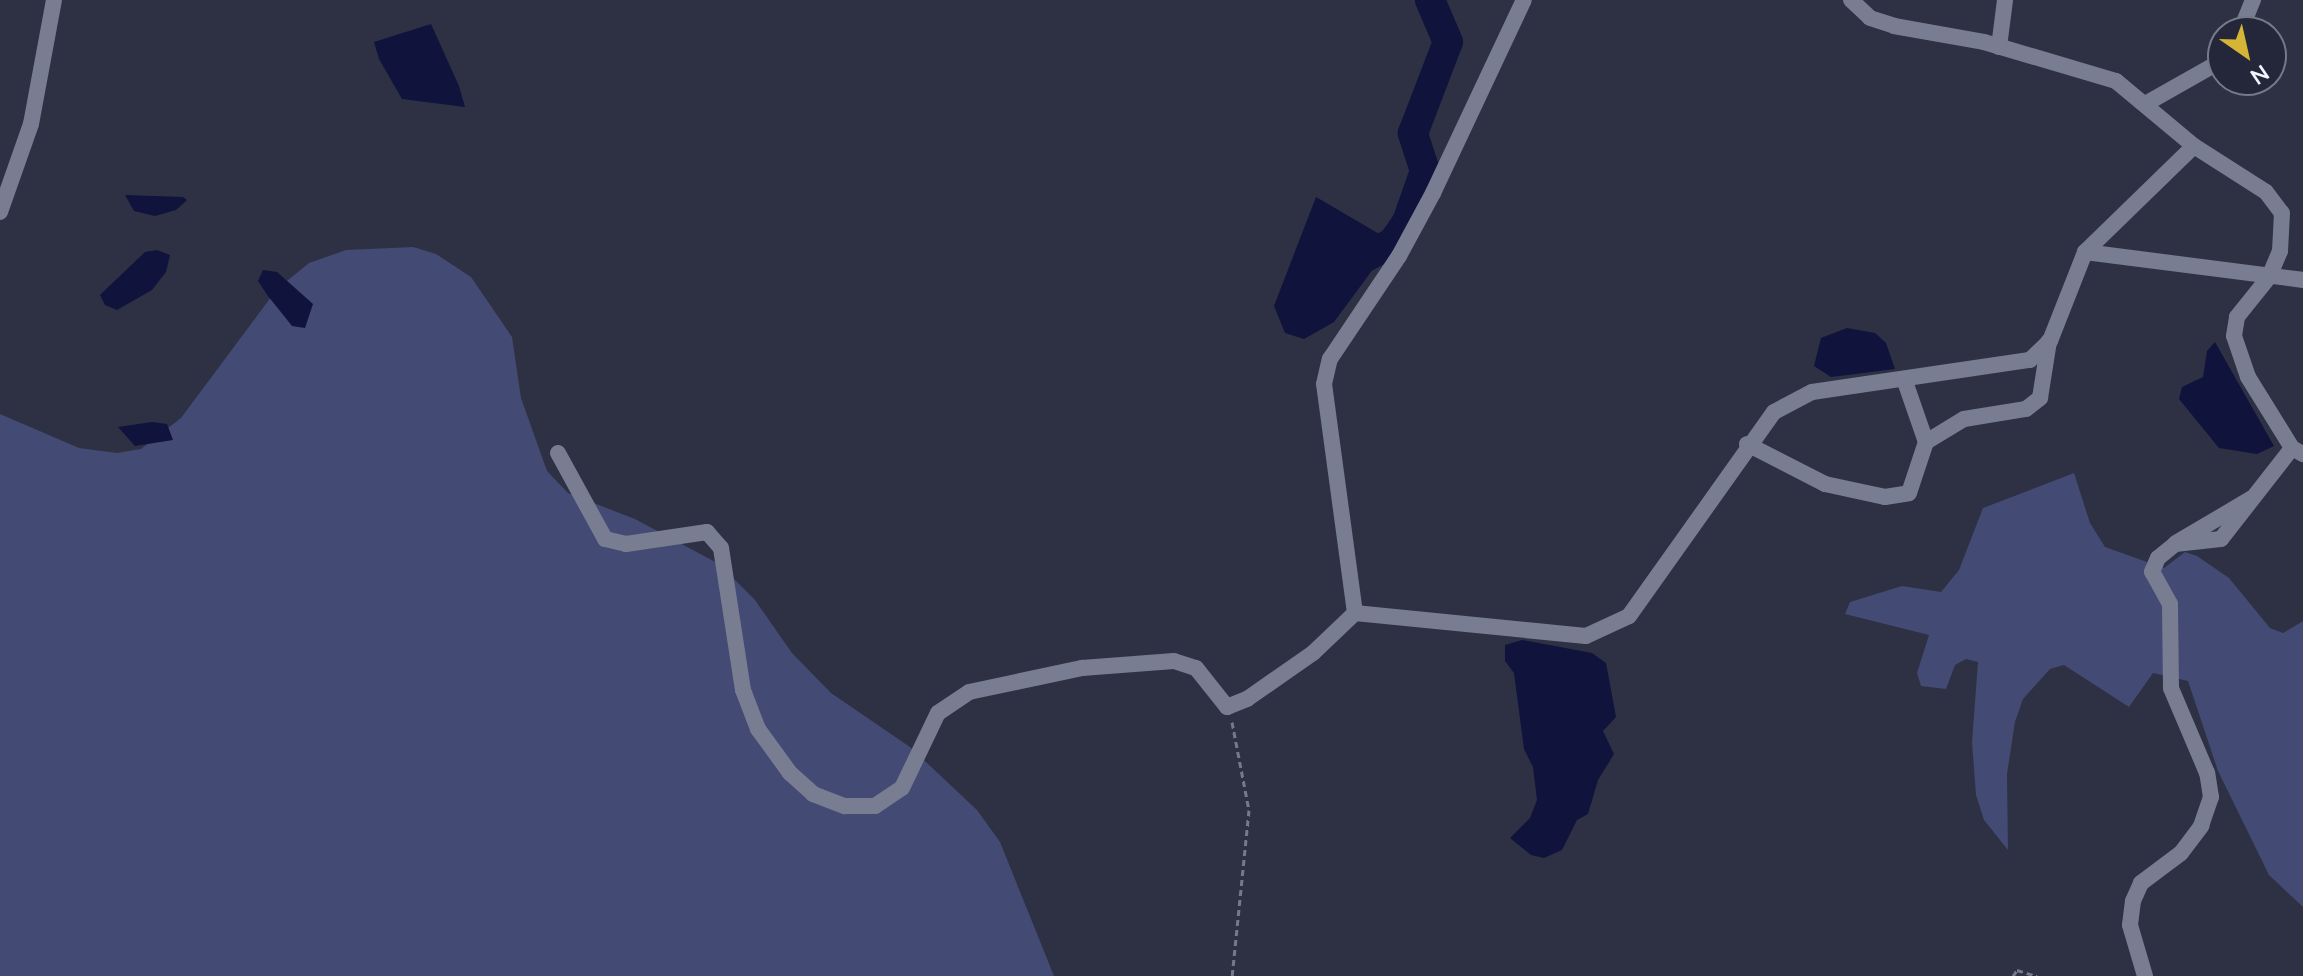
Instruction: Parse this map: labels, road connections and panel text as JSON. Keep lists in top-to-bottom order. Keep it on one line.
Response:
{"north":"bottom right"}
